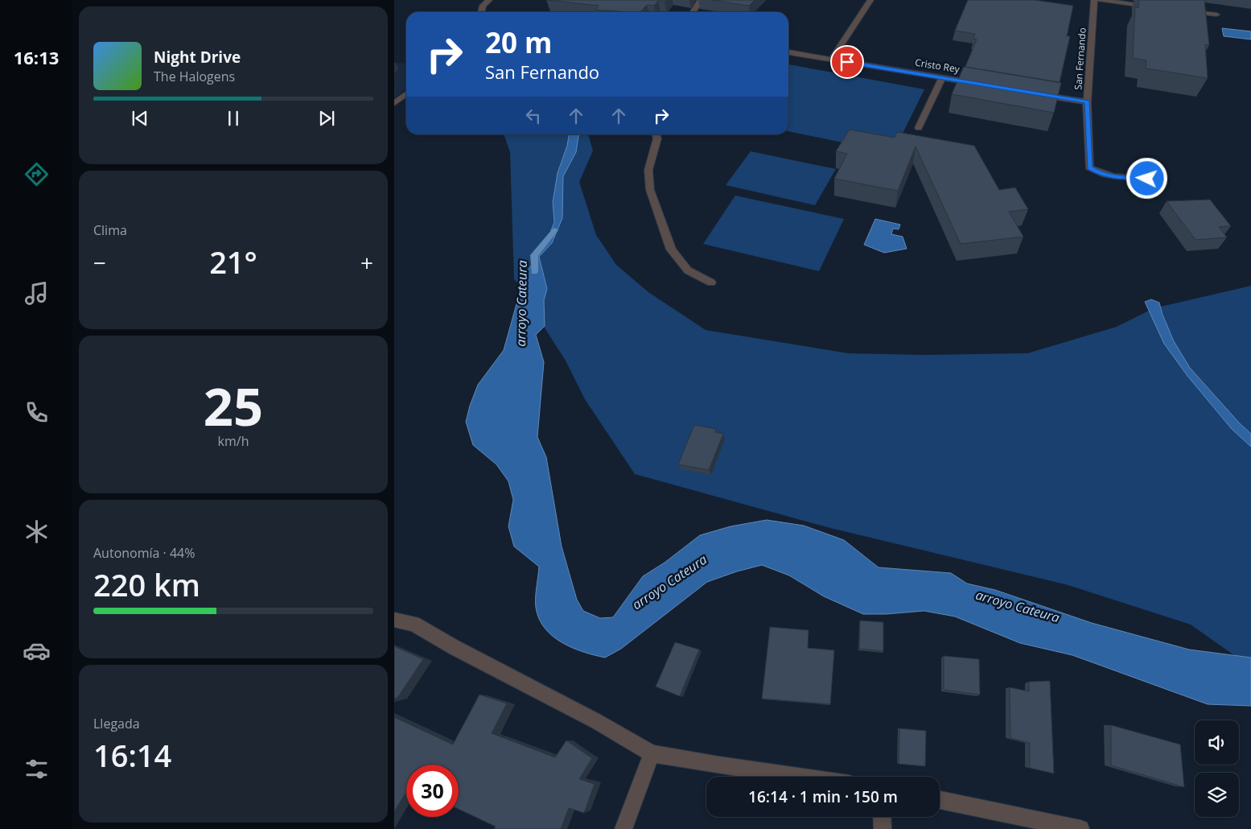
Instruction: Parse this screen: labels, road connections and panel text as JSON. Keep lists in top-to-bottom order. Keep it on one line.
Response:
{"streets":{"street":["San Fernando","Cristo Rey"]},"water":["arroyo Cateura"],"page":{"tabs":"16:13","turn":["20 m","San Fernando"],"song":["Night Drive","The Halogens"],"tile":["Clima",["25","km/h"],["Autonomía · 44%","220 km"],["Llegada","16:14"]],"heat":["−","21°","+"],"limit":"30","trip":"16:14 · 1 min · 150 m"}}
